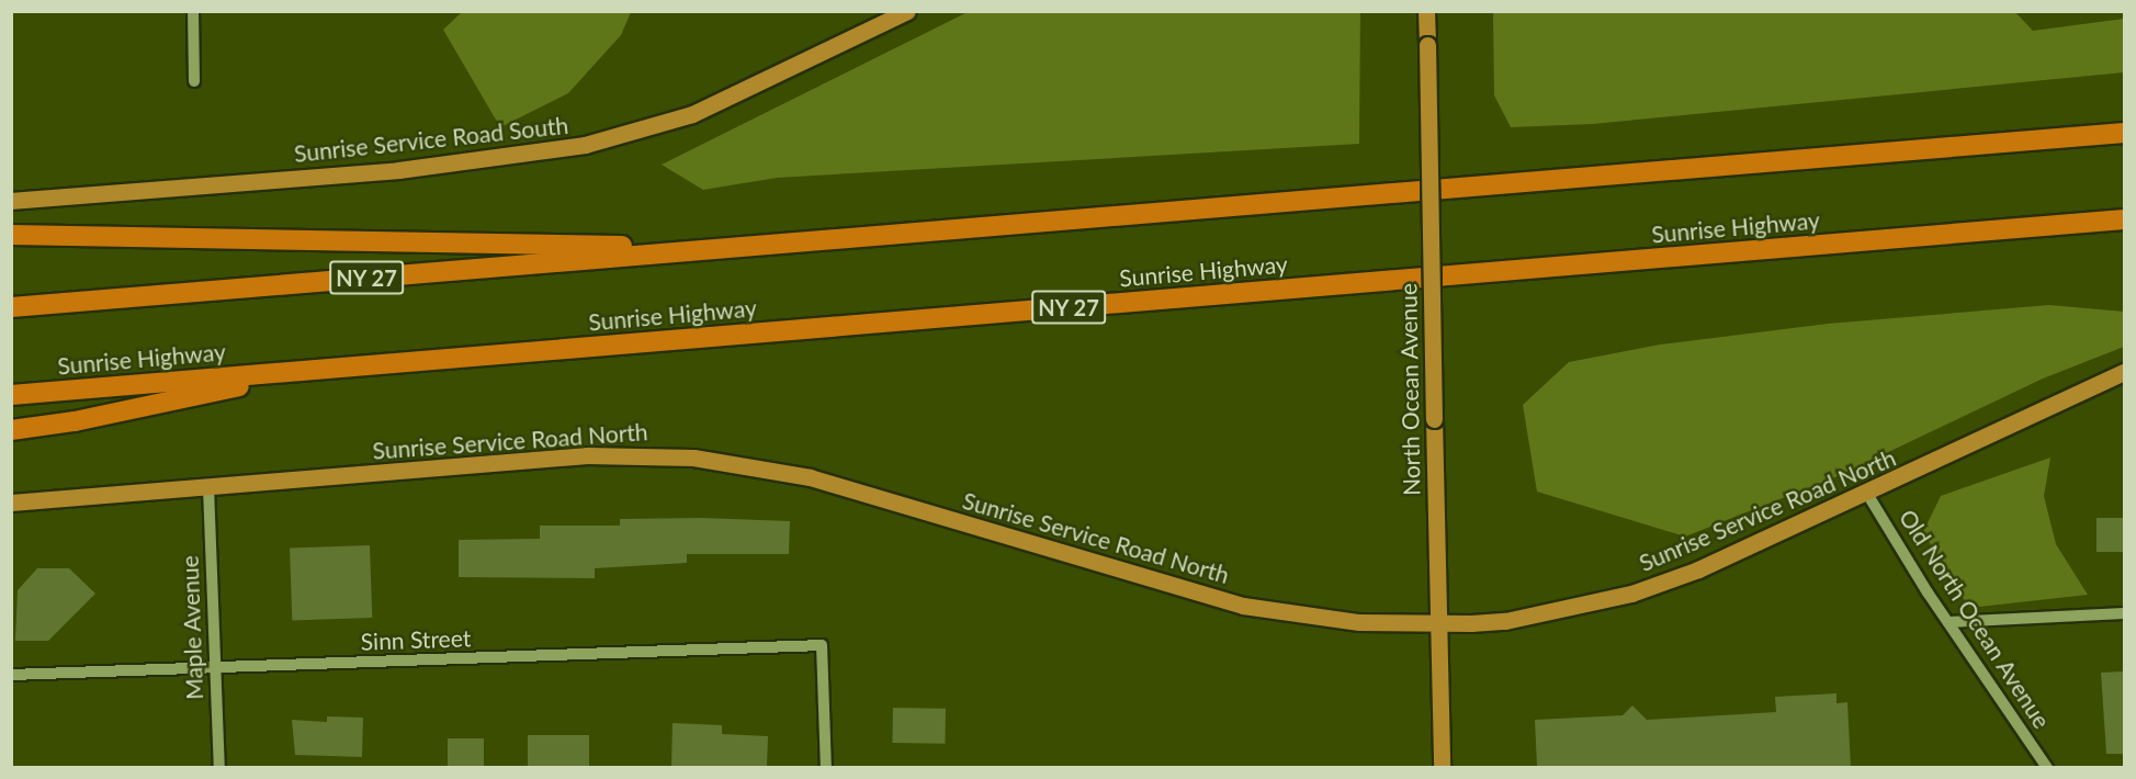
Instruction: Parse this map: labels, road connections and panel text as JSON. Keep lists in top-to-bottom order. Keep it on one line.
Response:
{"streets":{"highway":["Sunrise Highway","NY 27"],"main road":["Sunrise Service Road South","North Ocean Avenue","Sunrise Service Road North"],"street":["Old North Ocean Avenue","Maple Avenue","Sinn Street"]},"crossings":[["North Ocean Avenue","Sunrise Service Road North"],["Sunrise Service Road North","Old North Ocean Avenue"],["Sunrise Service Road North","Maple Avenue"],["Maple Avenue","Sinn Street"]]}
